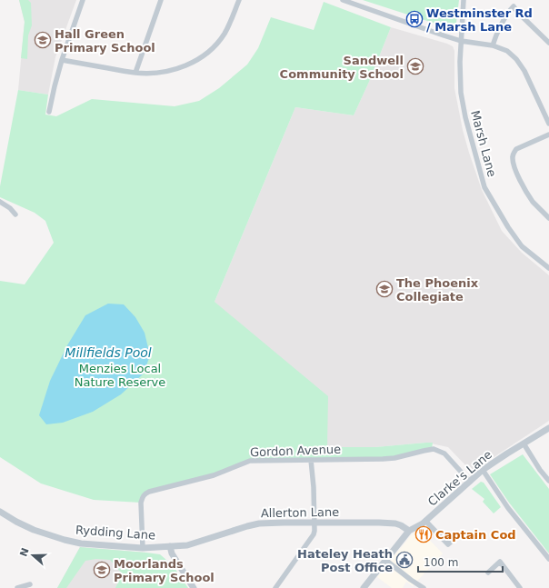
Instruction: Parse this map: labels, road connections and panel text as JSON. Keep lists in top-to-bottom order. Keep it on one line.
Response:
{"streets":{"street":["Marsh Lane","Gordon Avenue","Clarke's Lane","Allerton Lane","Rydding Lane"]},"crossings":[["Gordon Avenue","Clarke's Lane"],["Gordon Avenue","Rydding Lane"],["Clarke's Lane","Allerton Lane"],["Allerton Lane","Rydding Lane"]],"water":["Millfields Pool"],"parks":["Menzies Local Nature Reserve"],"places":{"bus stop":["Westminster Rd / Marsh Lane"],"school or university":["Hall Green Primary School","Sandwell Community School","The Phoenix Collegiate","Moorlands Primary School"],"restaurant":["Captain Cod"],"public building":["Hateley Heath Post Office"]},"scale_bar":"100 m","north":"left"}
